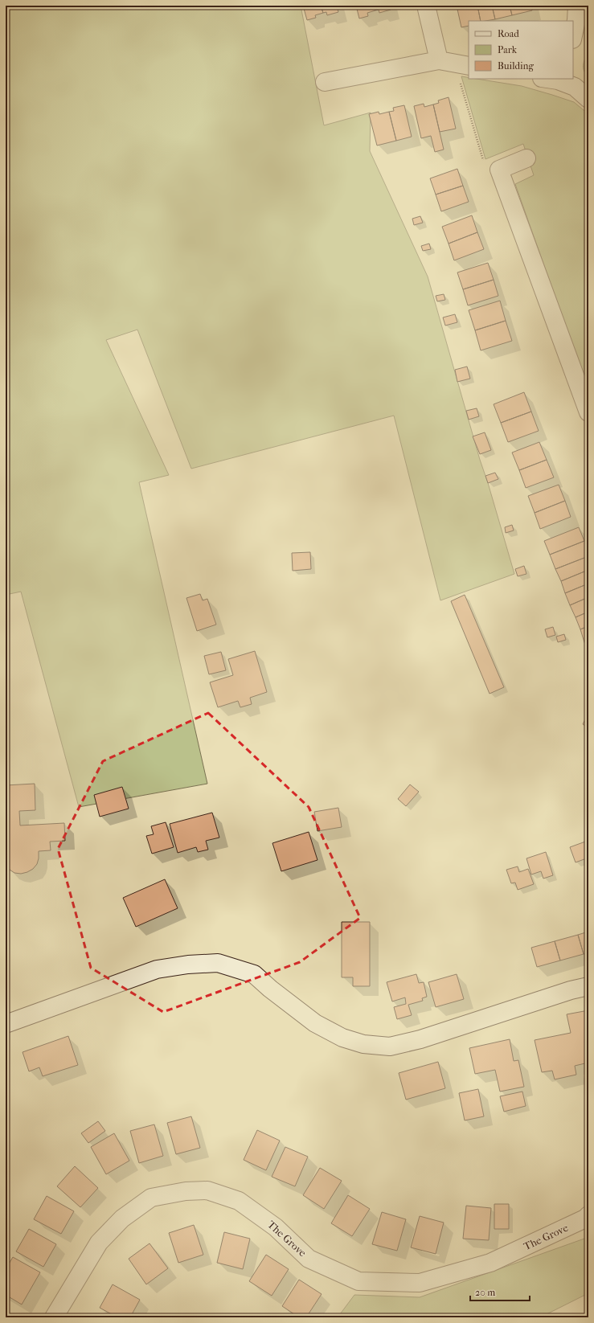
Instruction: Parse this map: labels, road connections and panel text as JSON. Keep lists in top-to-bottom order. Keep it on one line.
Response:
{"streets":{"street":["The Grove"]},"legend":["Road","Park","Building"],"scale_bar":"20 m"}
